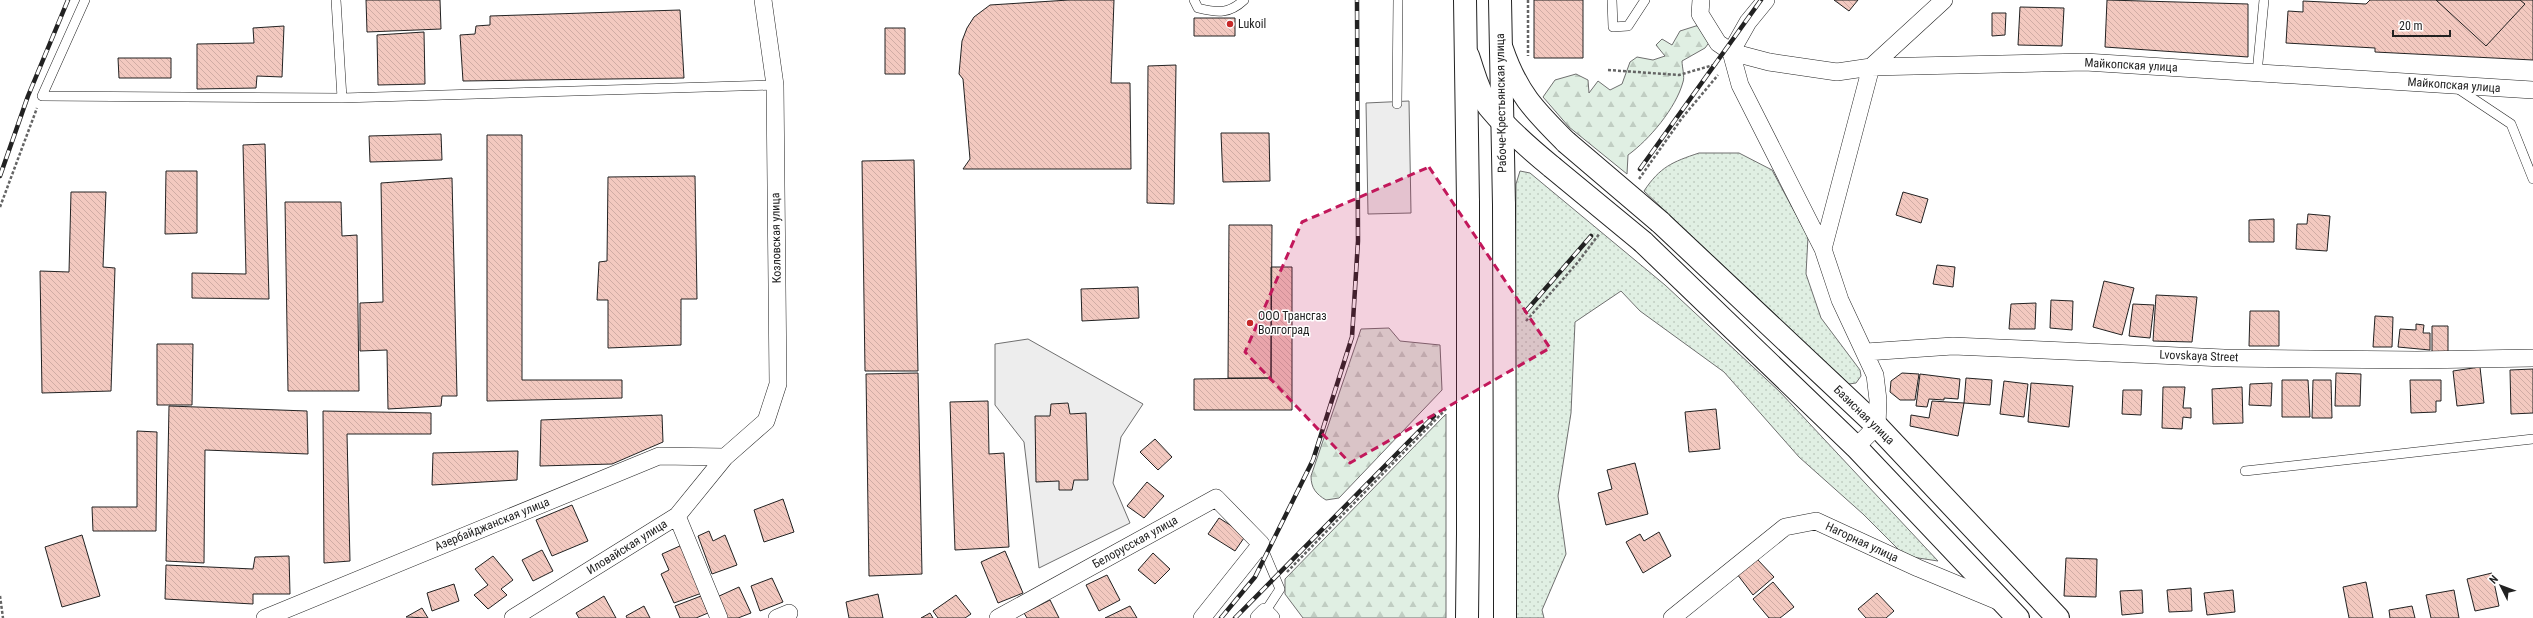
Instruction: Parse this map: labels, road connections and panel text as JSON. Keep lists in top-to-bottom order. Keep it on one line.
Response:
{"streets":{"street":["Майкопская улица","Рабоче-Крестьянская улица","Козловская улица","Lvovskaya Street","Базисная улица","Азербайджанская улица","Белорусская улица","Нагорная улица","Иловайская улица"]},"crossings":[["Рабоче-Крестьянская улица","Базисная улица"],["Козловская улица","Азербайджанская улица"],["Козловская улица","Иловайская улица"],["Азербайджанская улица","Иловайская улица"]],"places":["Lukoil","ООО Трансгаз Волгоград"],"scale_bar":"20 m","north":"top left"}
